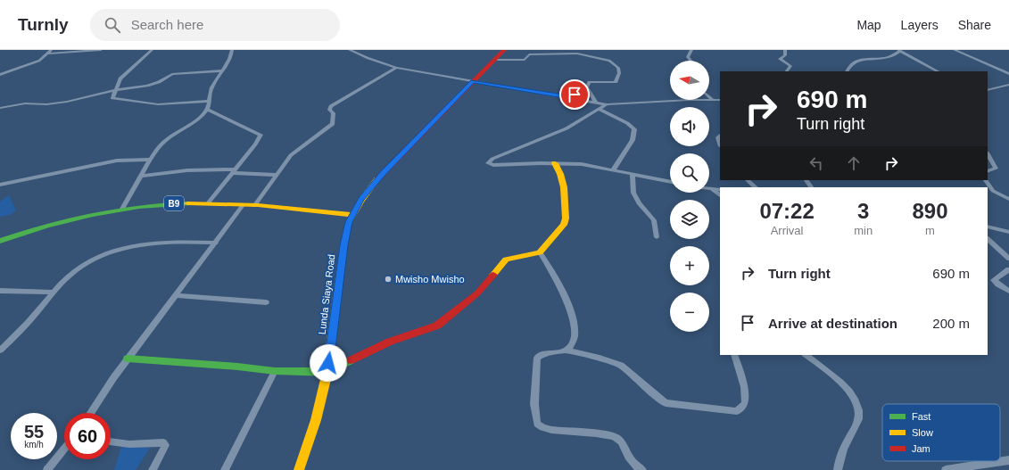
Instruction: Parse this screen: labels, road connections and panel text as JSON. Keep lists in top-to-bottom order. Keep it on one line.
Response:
{"streets":{"main road":["B9","Lunda Siaya Road"]},"crossings":[["B9","Lunda Siaya Road"]],"places":["Mwisho Mwisho"],"legend":["Fast","Slow","Jam"],"north":"left","page":{"header":"Turnly","search":"Search here","nav":["Map","Layers","Share"],"map_buttons":["+","−"],"turn":["690 m","Turn right"],"eta":["07:22","Arrival","3","min","890","m"],"list":[{"name":"Turn right","value":"690 m"},{"name":"Arrive at destination","value":"200 m"}],"speed":"55 km/h","limit":"60"}}
